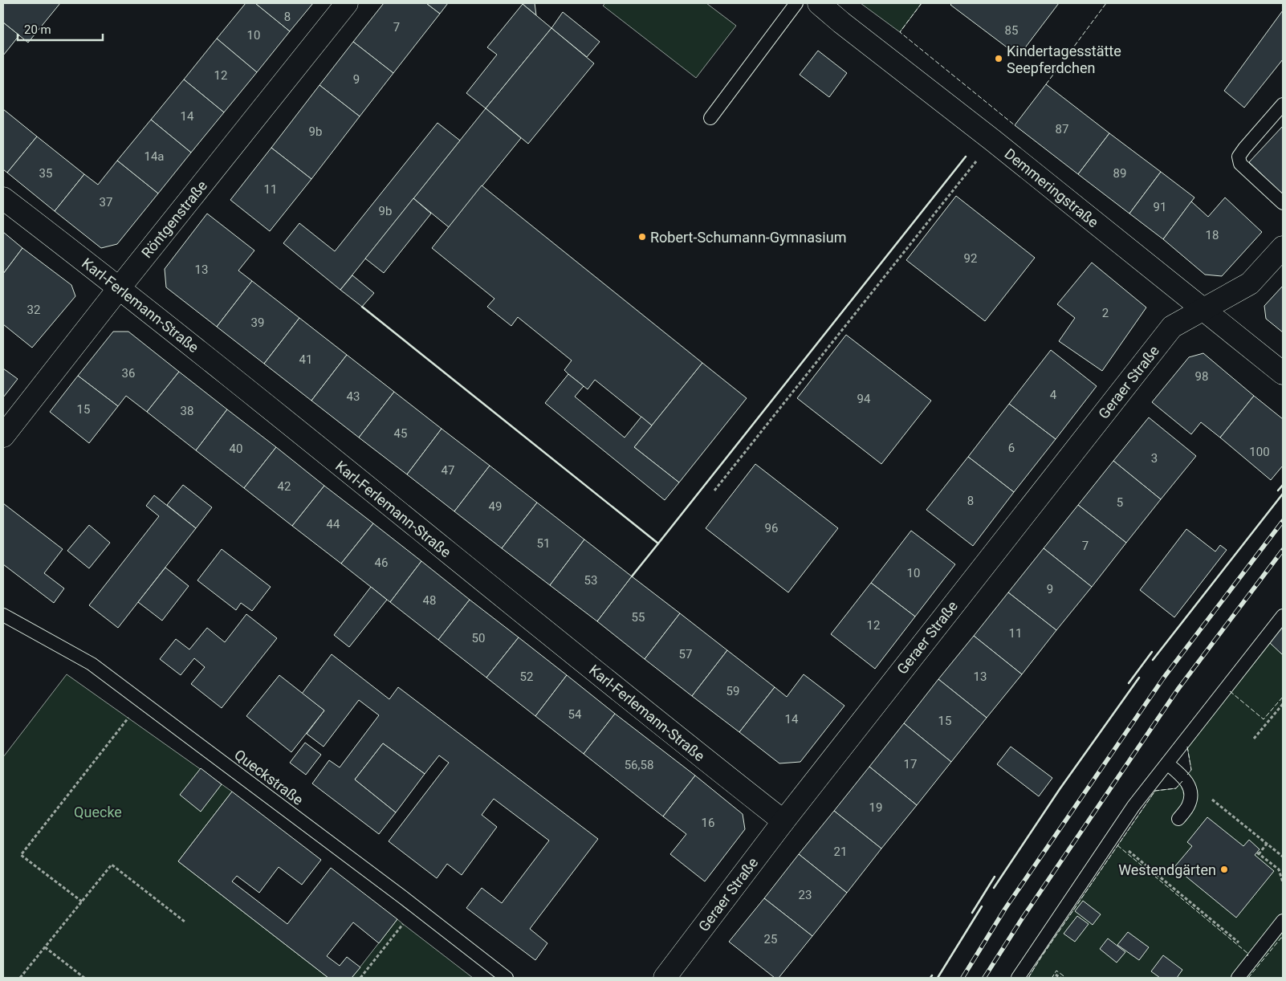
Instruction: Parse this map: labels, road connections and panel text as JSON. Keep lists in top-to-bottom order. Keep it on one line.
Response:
{"streets":{"street":["Demmeringstraße","Röntgenstraße","Karl-Ferlemann-Straße","Geraer Straße"],"lane":["Queckstraße"]},"crossings":[["Demmeringstraße","Geraer Straße"],["Röntgenstraße","Karl-Ferlemann-Straße"],["Karl-Ferlemann-Straße","Geraer Straße"]],"parks":["Quecke"],"places":["Kindertagesstätte Seepferdchen","Robert-Schumann-Gymnasium","Westendgärten"],"house_numbers":["8","7","85","10","12","9","14","87","9b","14a","35","89","11","37","91","9b","18","92","13","32","2","39","41","36","98","4","43","94","15","38","45","6","40","100","3","47","42","8","5","49","44","96","51","7","46","10","53","9","48","55","12","11","50","57","52","13","59","54","14","15","17","56,58","19","16","21","23","25"],"scale_bar":"20 m"}
